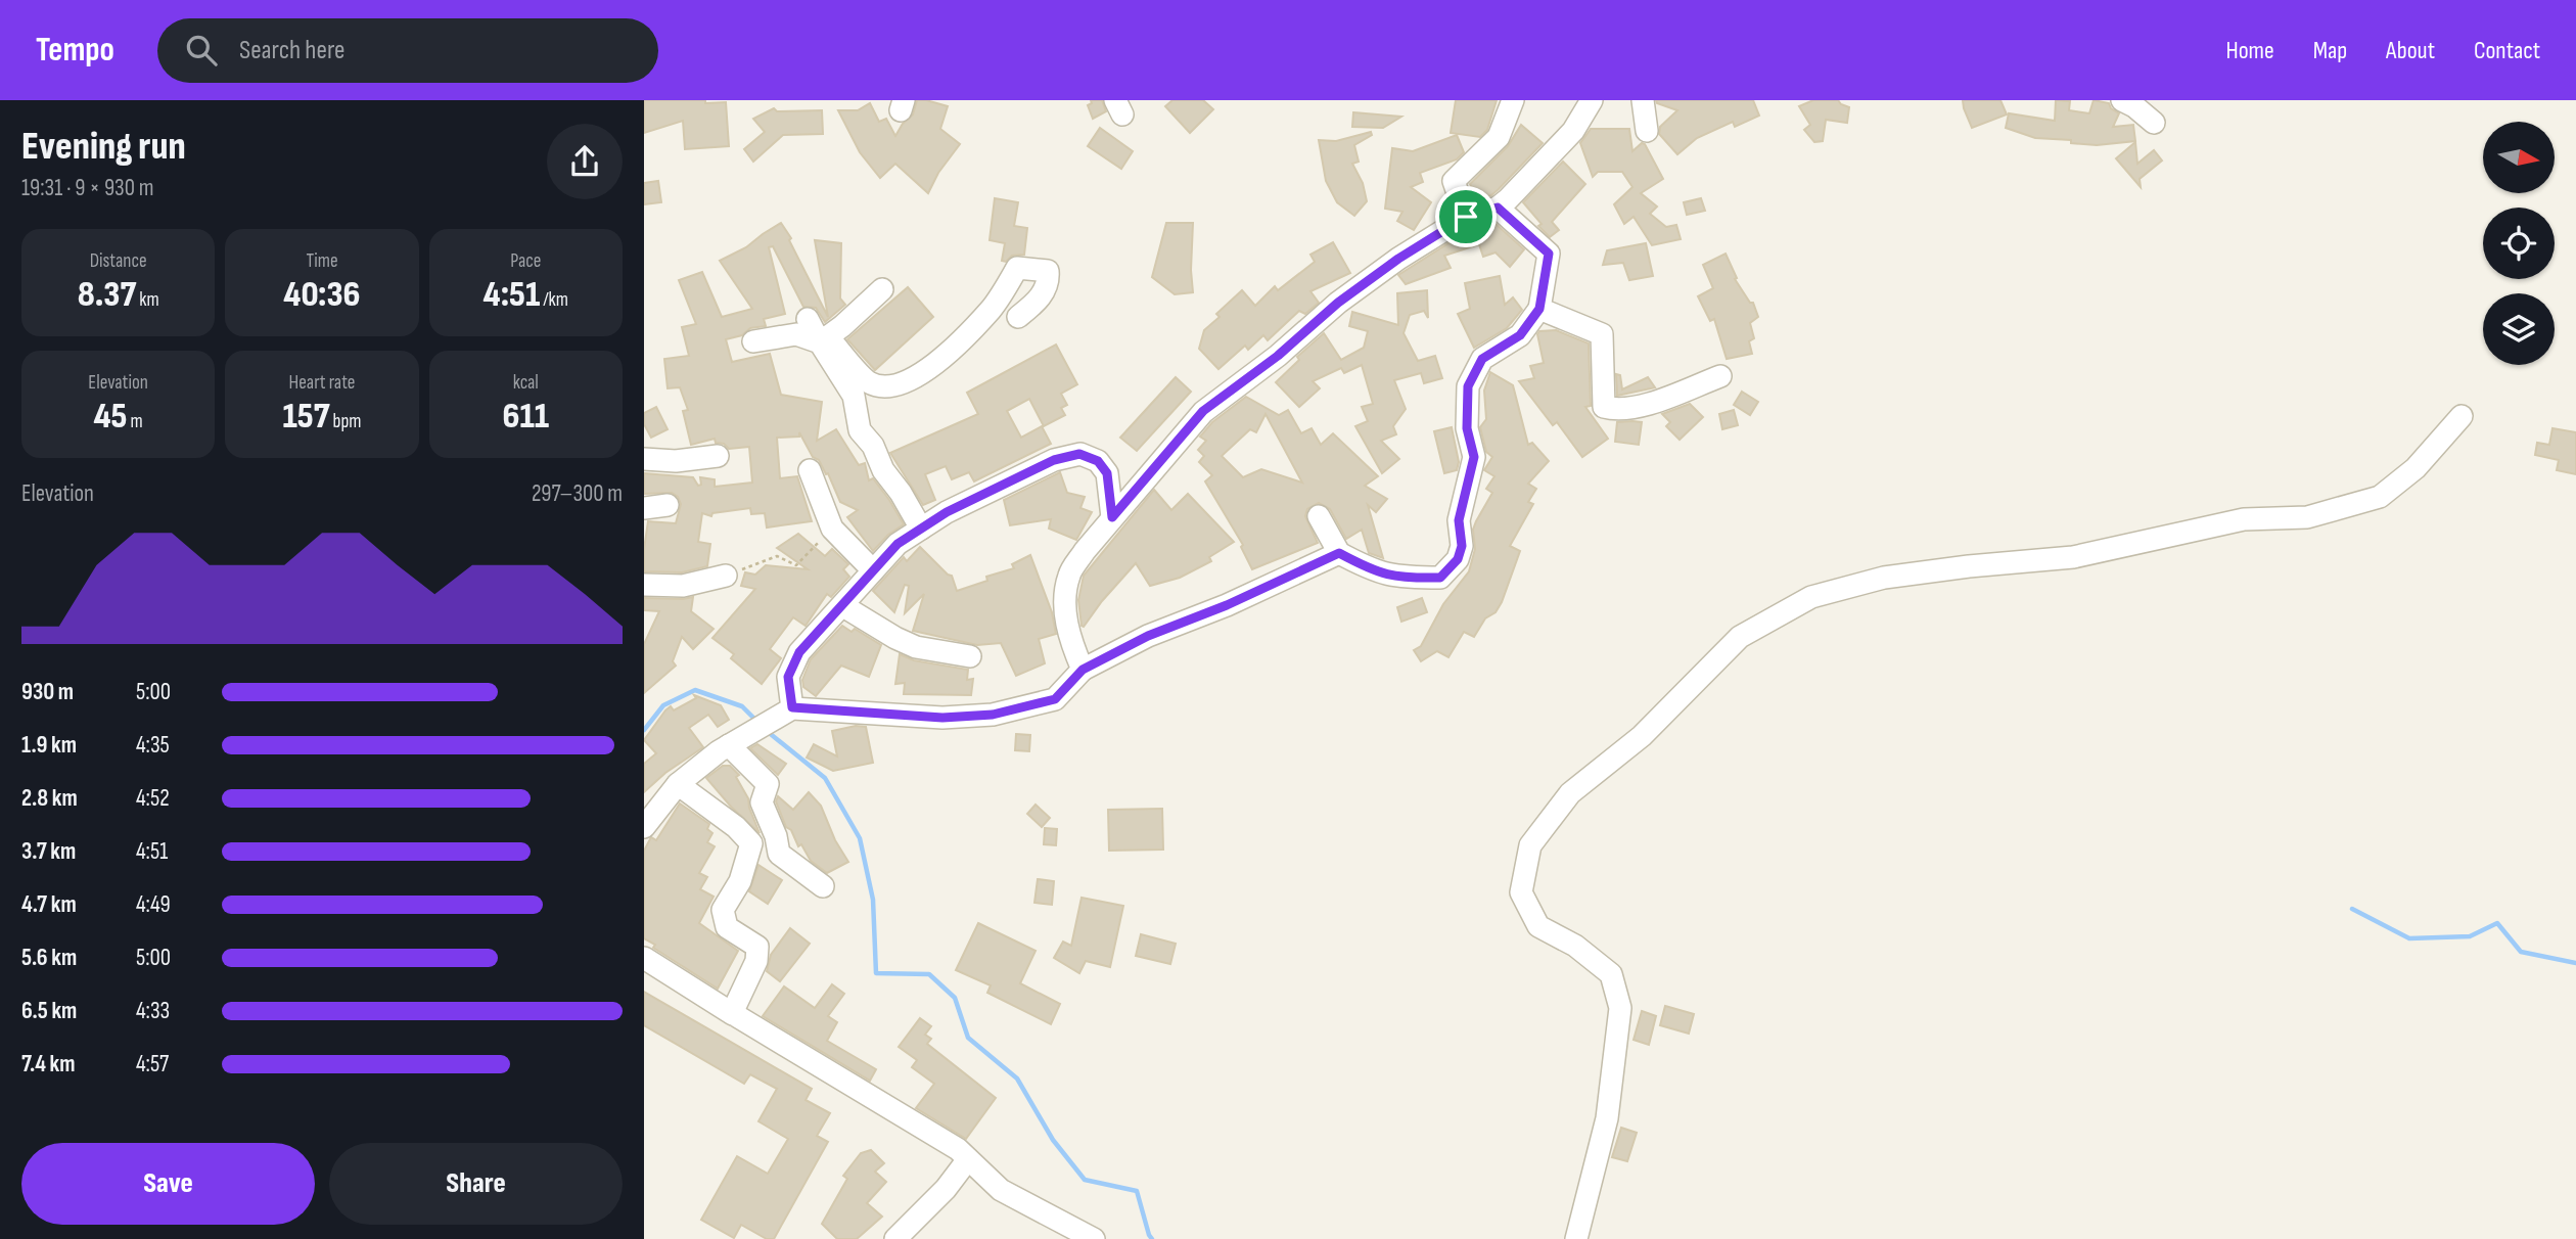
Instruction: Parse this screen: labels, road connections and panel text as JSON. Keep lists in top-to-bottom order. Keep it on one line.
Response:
{"north":"right","page":{"header":"Tempo","search":"Search here","nav":["Home","Map","About","Contact"],"heading":["Evening run","19:31 · 9 × 930 m"],"stats":[["Distance","8.37 km"],["Time","40:36"],["Pace","4:51 /km"],["Elevation","45 m"],["Heart rate","157 bpm"],["kcal","611"]],"chart":["Elevation","297–300 m"],"list":[{"name":"930 m","note":"5:00"},{"name":"1.9 km","note":"4:35"},{"name":"2.8 km","note":"4:52"},{"name":"3.7 km","note":"4:51"},{"name":"4.7 km","note":"4:49"},{"name":"5.6 km","note":"5:00"},{"name":"6.5 km","note":"4:33"},{"name":"7.4 km","note":"4:57"}],"buttons":["Save","Share"]}}
